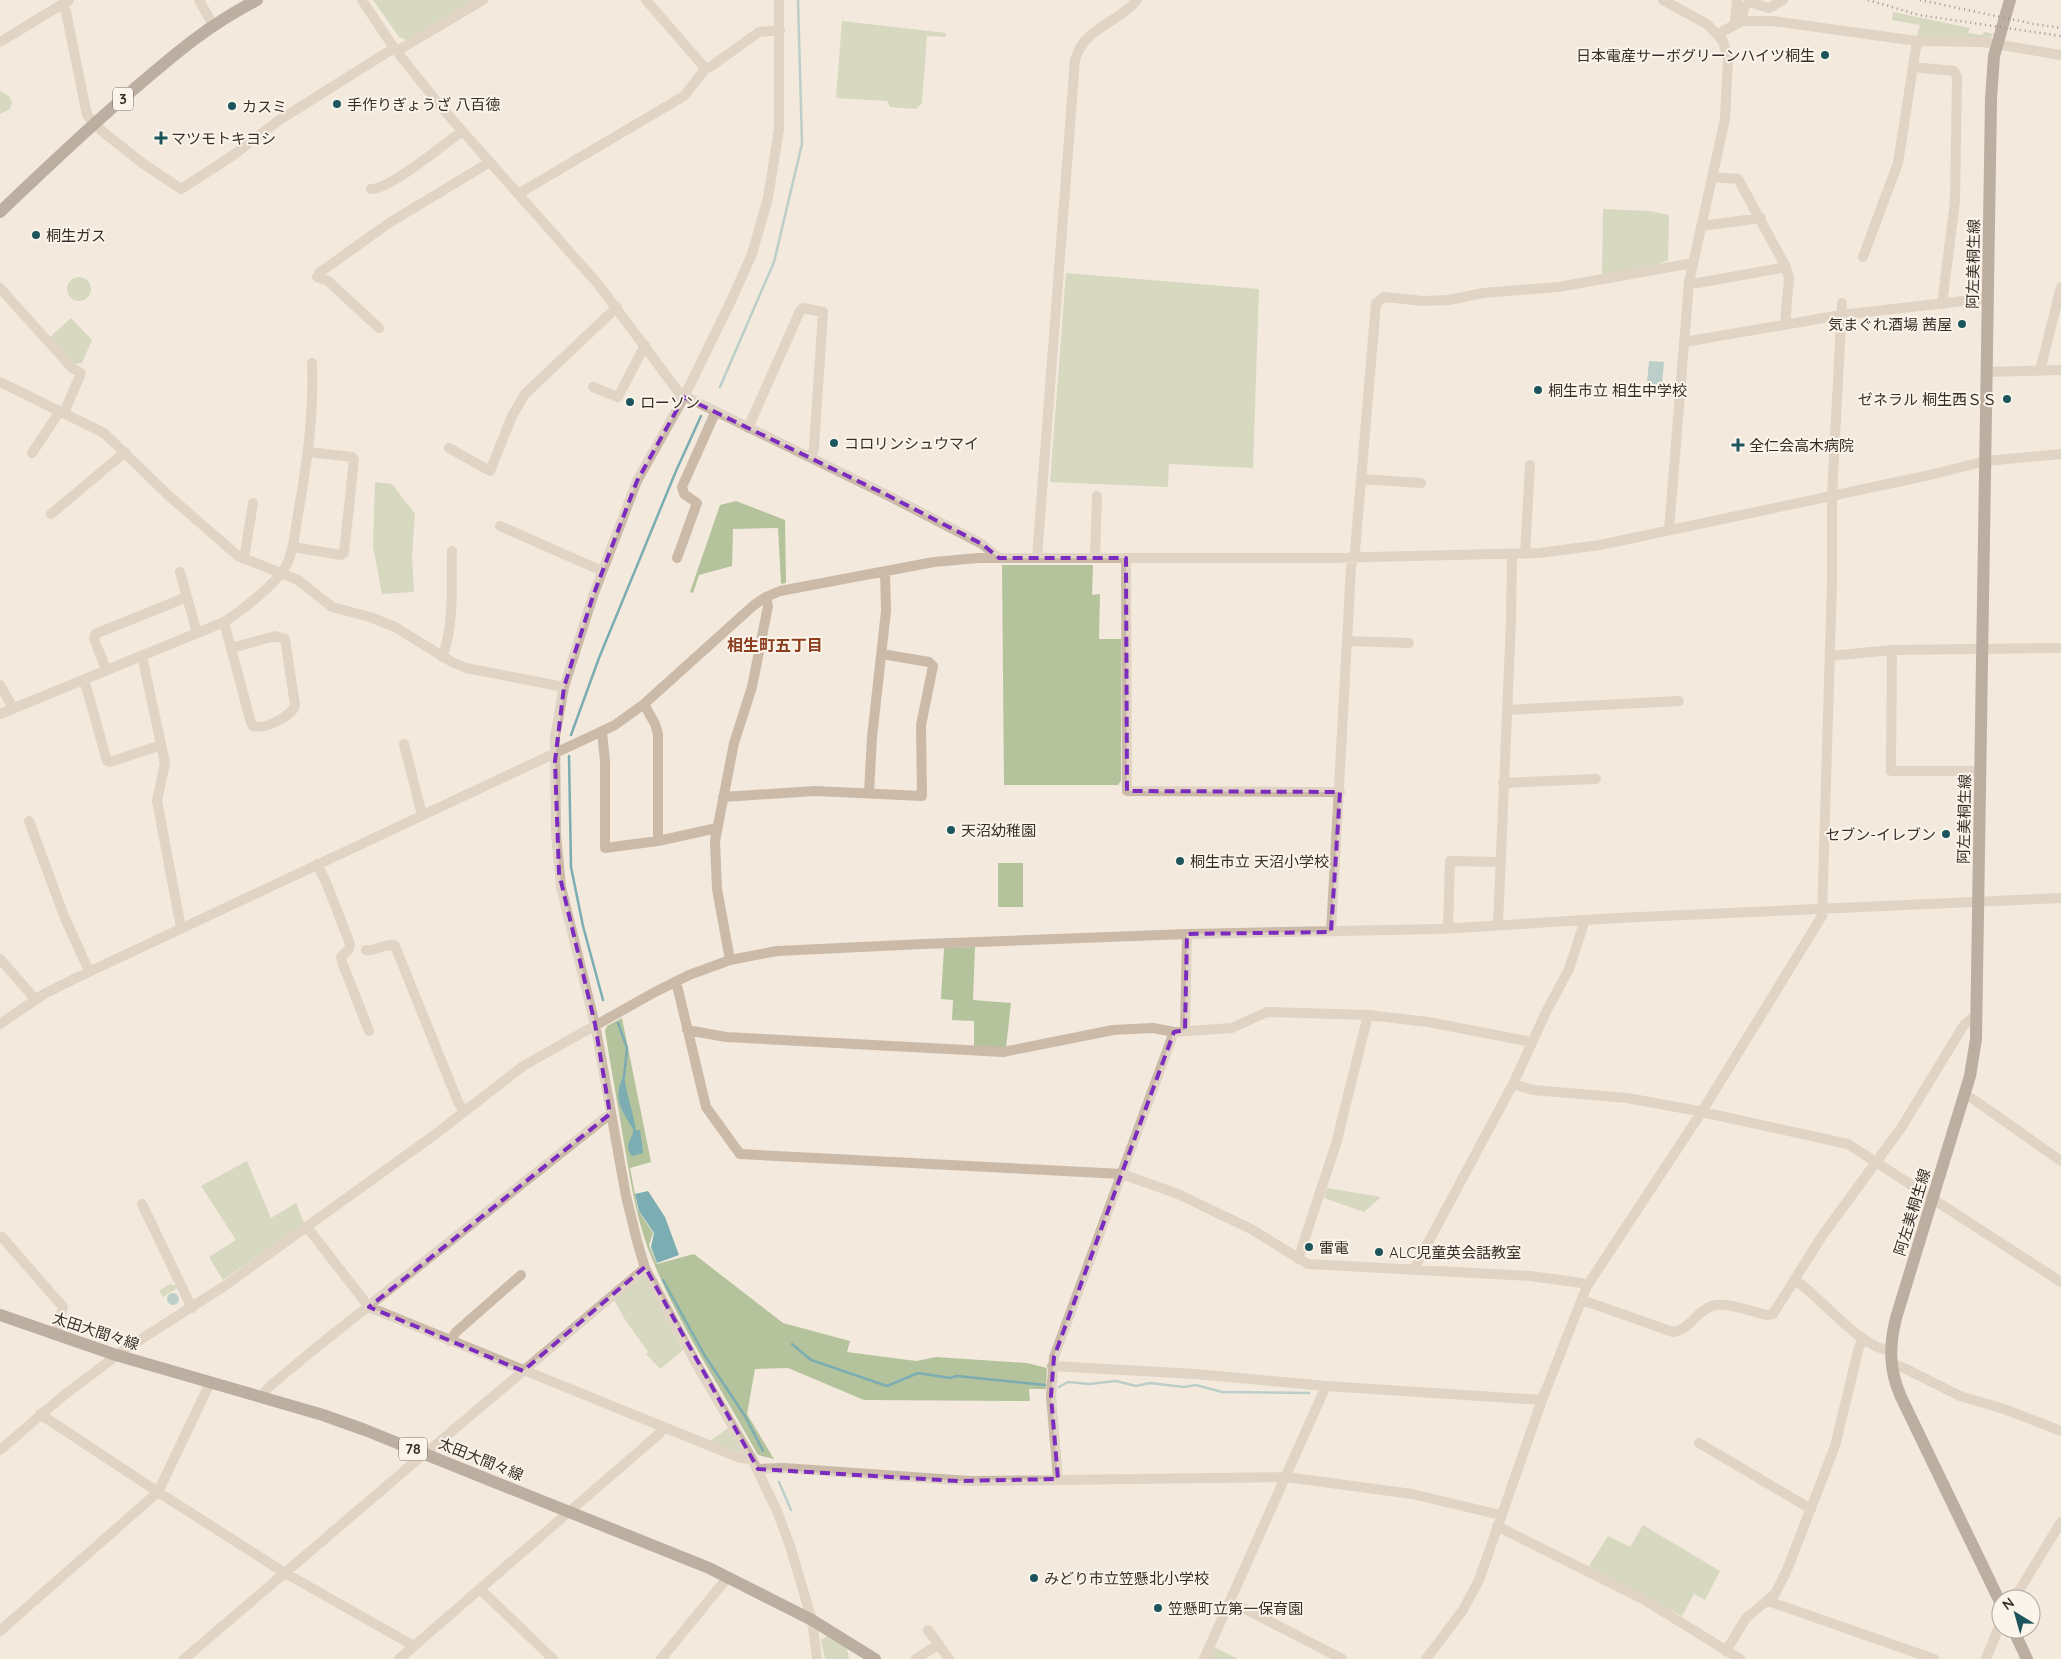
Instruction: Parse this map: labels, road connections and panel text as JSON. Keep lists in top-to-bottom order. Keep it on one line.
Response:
{"streets":{"main road":["3","阿左美桐生線","太田大間々線","78"]},"districts":["相生町五丁目"],"places":{"other":["日本電産サーボグリーンハイツ桐生","手作りぎょうざ 八百徳","カスミ","桐生ガス","気まぐれ酒場 茜屋","桐生市立 相生中学校","ゼネラル 桐生西ＳＳ","ローソン","コロリンシュウマイ","天沼幼稚園","セブン-イレブン","桐生市立 天沼小学校","雷電","ALC児童英会話教室","みどり市立笠懸北小学校","笠懸町立第一保育園"],"health":["マツモトキヨシ","全仁会高木病院"]},"north":"top left"}
